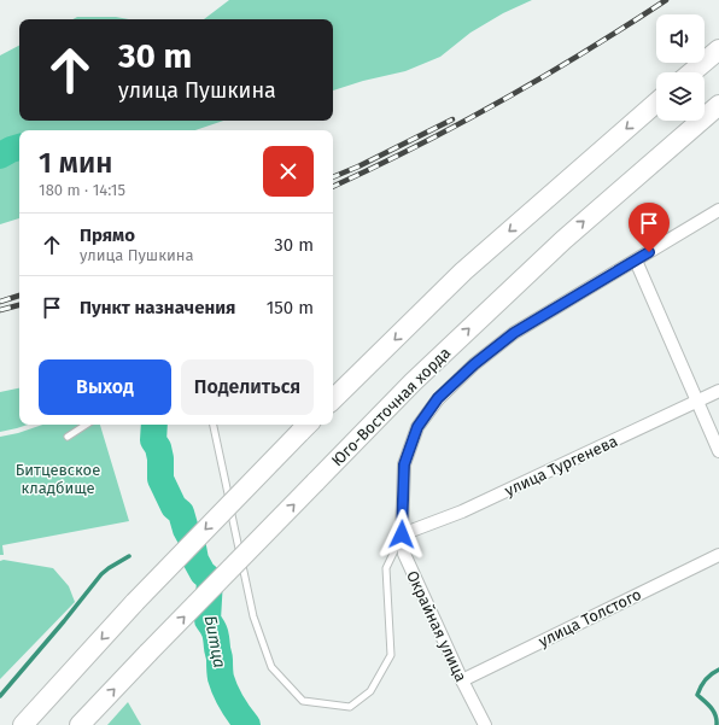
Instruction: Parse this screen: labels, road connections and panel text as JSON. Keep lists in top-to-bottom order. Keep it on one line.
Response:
{"streets":{"main road":["Юго-Восточная хорда"],"street":["улица Тургенева","улица Толстого","Окрайная улица"]},"crossings":[["улица Тургенева","Окрайная улица"],["улица Толстого","Окрайная улица"]],"water":["Битца"],"parks":["Битцевское кладбище"],"page":{"turn":["30 m","улица Пушкина"],"heading":["1 мин","180 m · 14:15"],"list":[{"name":"Прямо","note":"улица Пушкина","value":"30 m"},{"name":"Пункт назначения","value":"150 m"}],"buttons":["Выход","Поделиться"]}}
